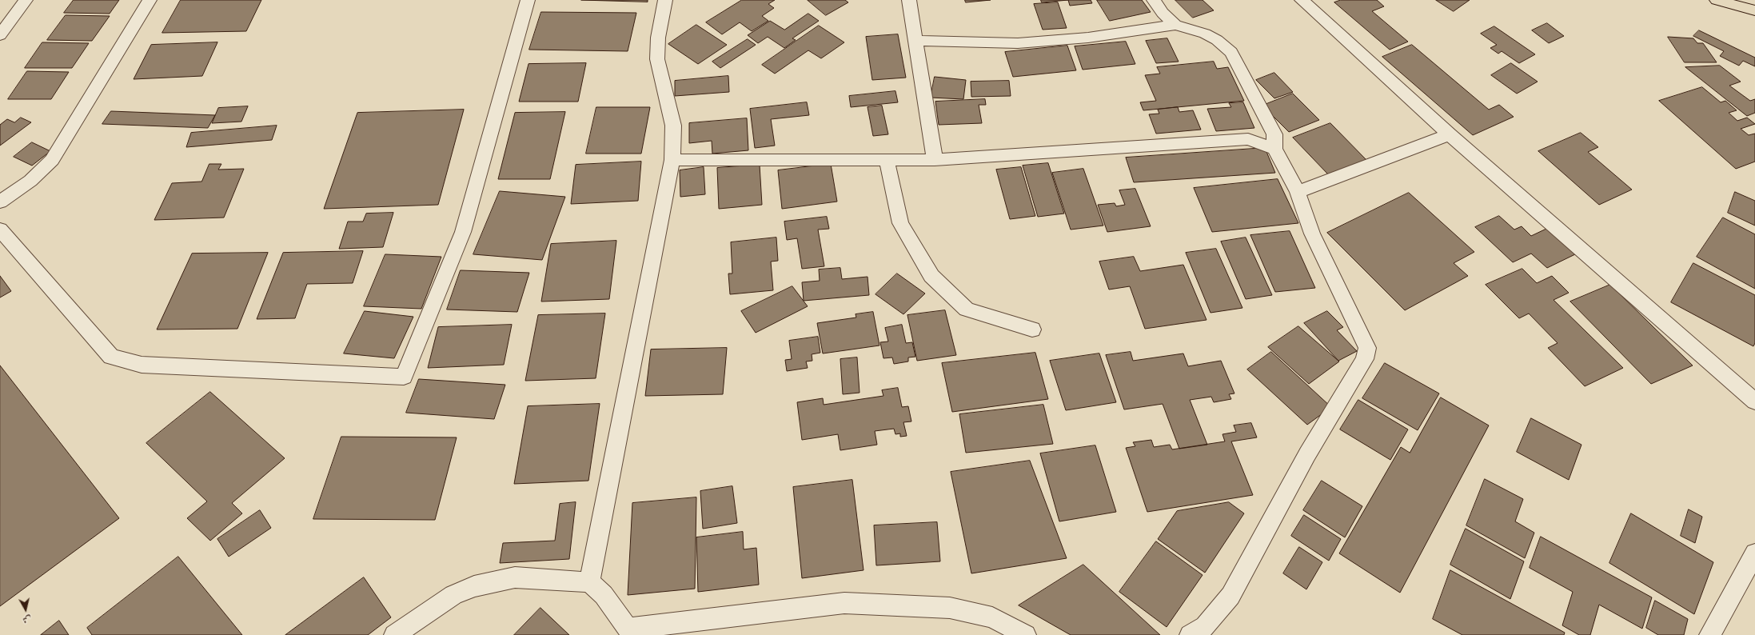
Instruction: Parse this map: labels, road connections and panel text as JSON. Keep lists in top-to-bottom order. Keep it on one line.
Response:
{"north":"bottom"}
